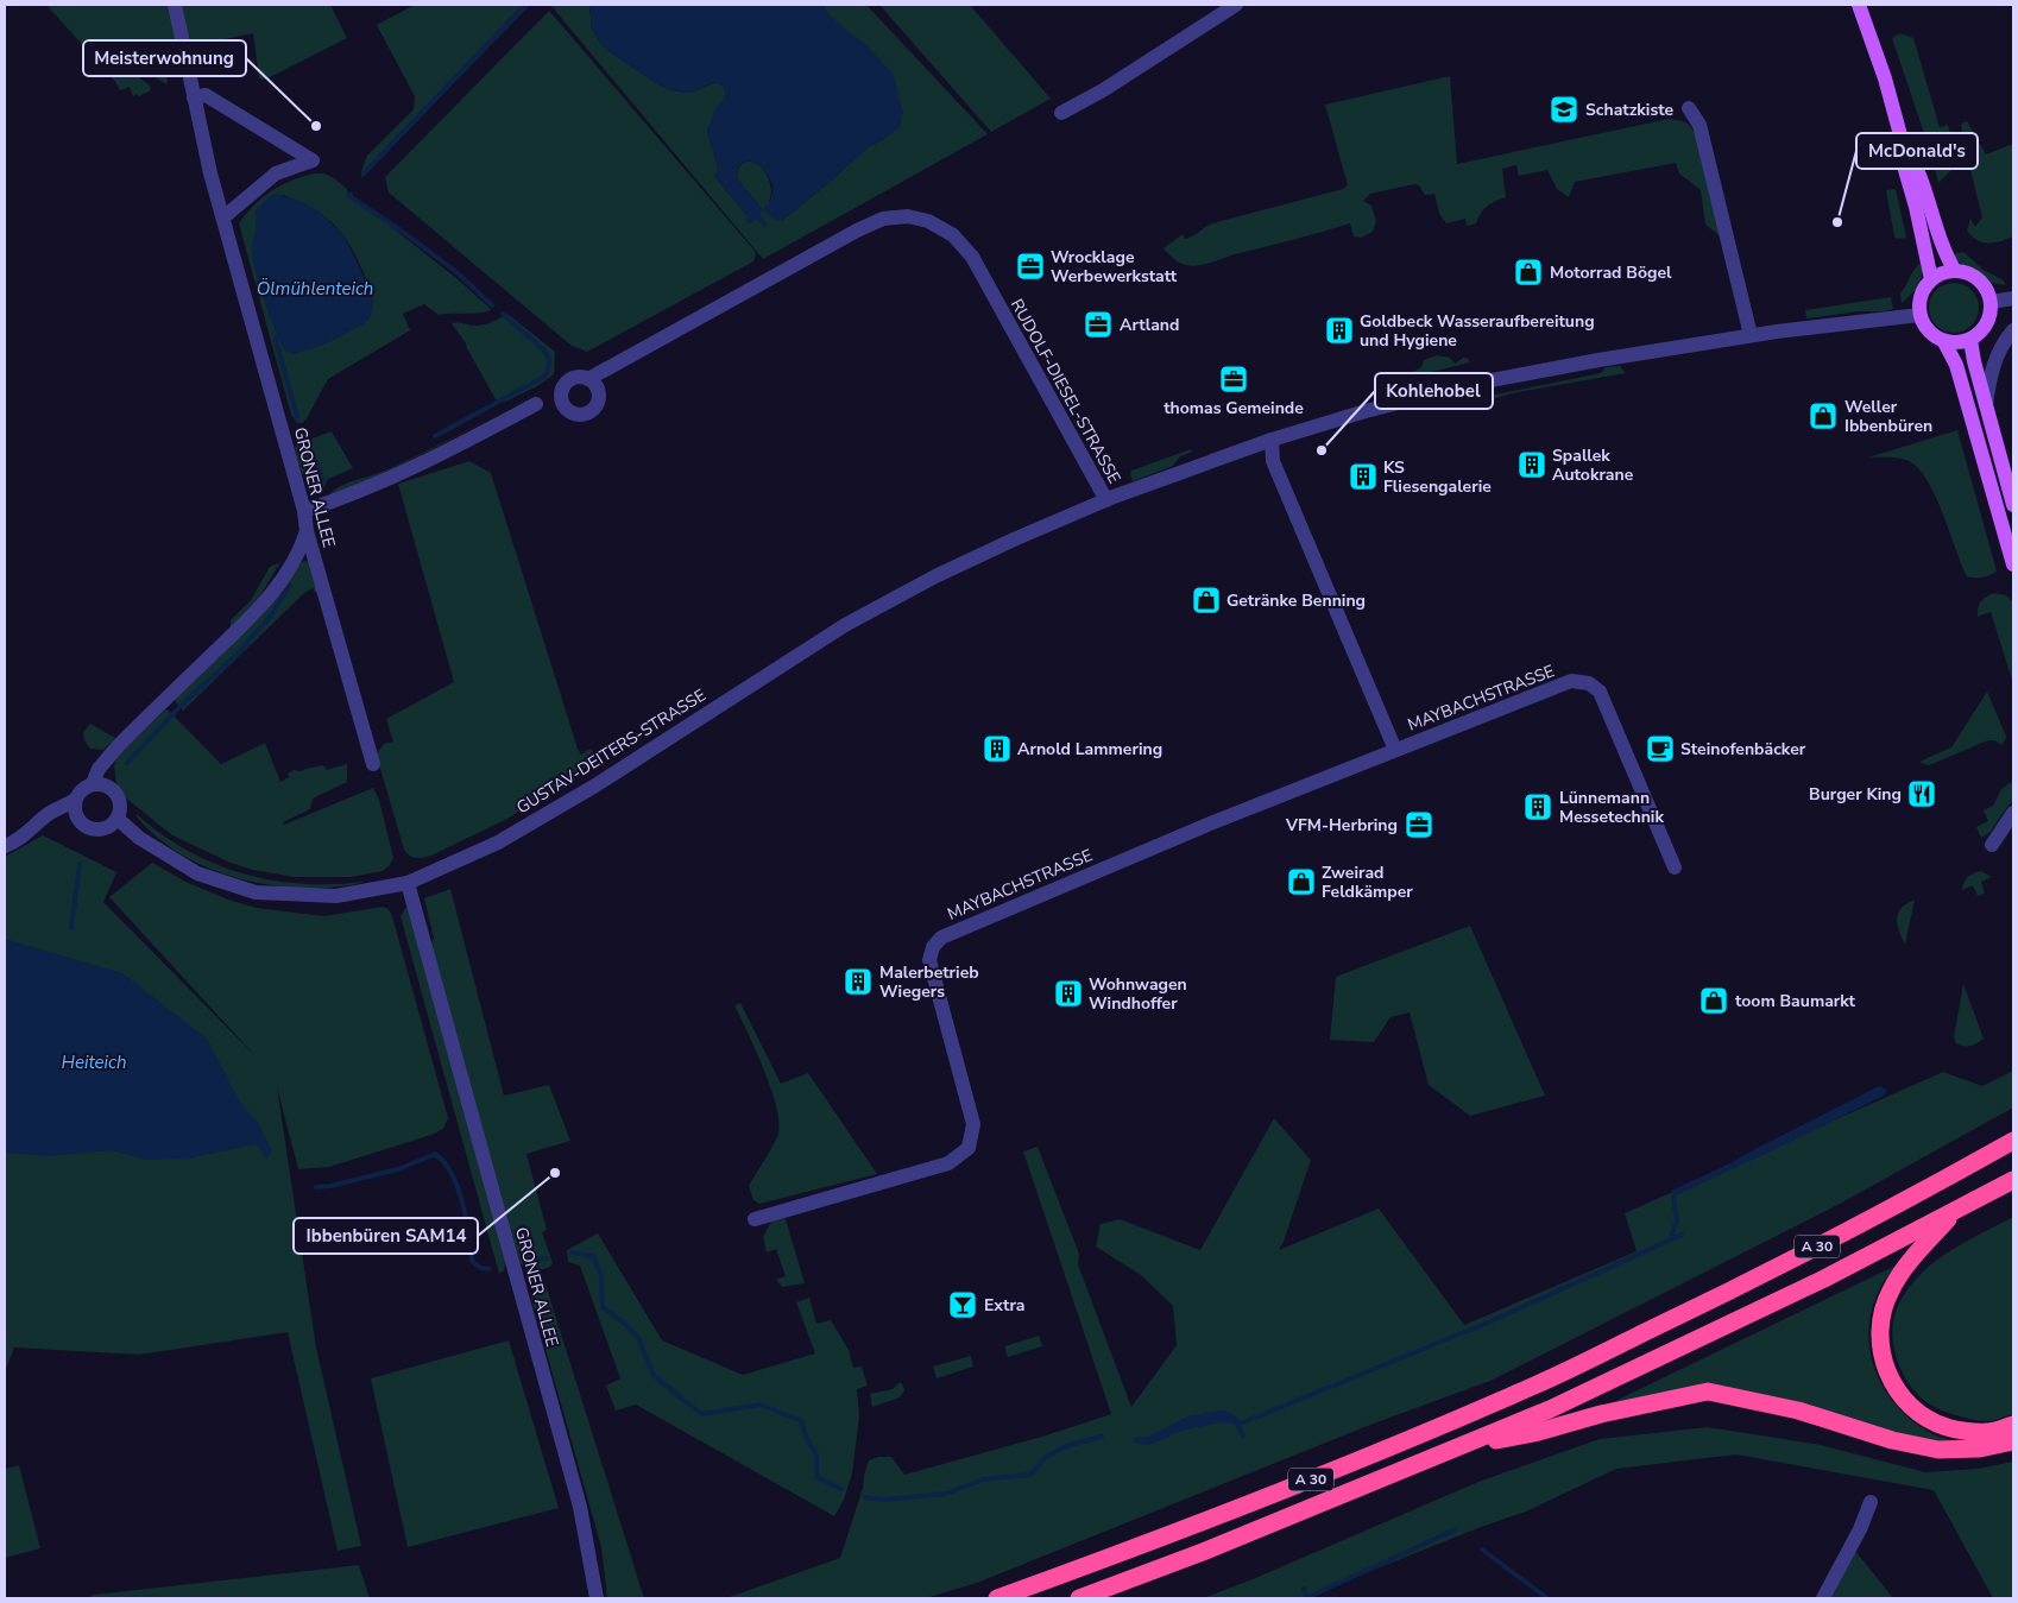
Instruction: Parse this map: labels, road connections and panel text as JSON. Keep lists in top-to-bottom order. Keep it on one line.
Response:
{"streets":{"highway":["A 30"],"street":["RUDOLF-DIESEL-STRASSE","GRONER ALLEE","MAYBACHSTRASSE","GUSTAV-DEITERS-STRASSE"]},"crossings":[["RUDOLF-DIESEL-STRASSE","MAYBACHSTRASSE"],["RUDOLF-DIESEL-STRASSE","GUSTAV-DEITERS-STRASSE"],["GRONER ALLEE","GUSTAV-DEITERS-STRASSE"]],"water":["Ölmühlenteich","Heiteich"],"places":{"school or university":["Schatzkiste"],"other":["Meisterwohnung","McDonald's","Kohlehobel","Ibbenbüren SAM14"],"office":["Wrocklage Werbewerkstatt","Artland","thomas Gemeinde","VFM-Herbring"],"shop":["Motorrad Bögel","Weller Ibbenbüren","Getränke Benning","Zweirad Feldkämper","toom Baumarkt"],"building":["Goldbeck Wasseraufbereitung und Hygiene","Spallek Autokrane","KS Fliesengalerie","Arnold Lammering","Lünnemann Messetechnik","Malerbetrieb Wiegers","Wohnwagen Windhoffer"],"cafe":["Steinofenbäcker"],"restaurant":["Burger King"],"bar":["Extra"]}}
